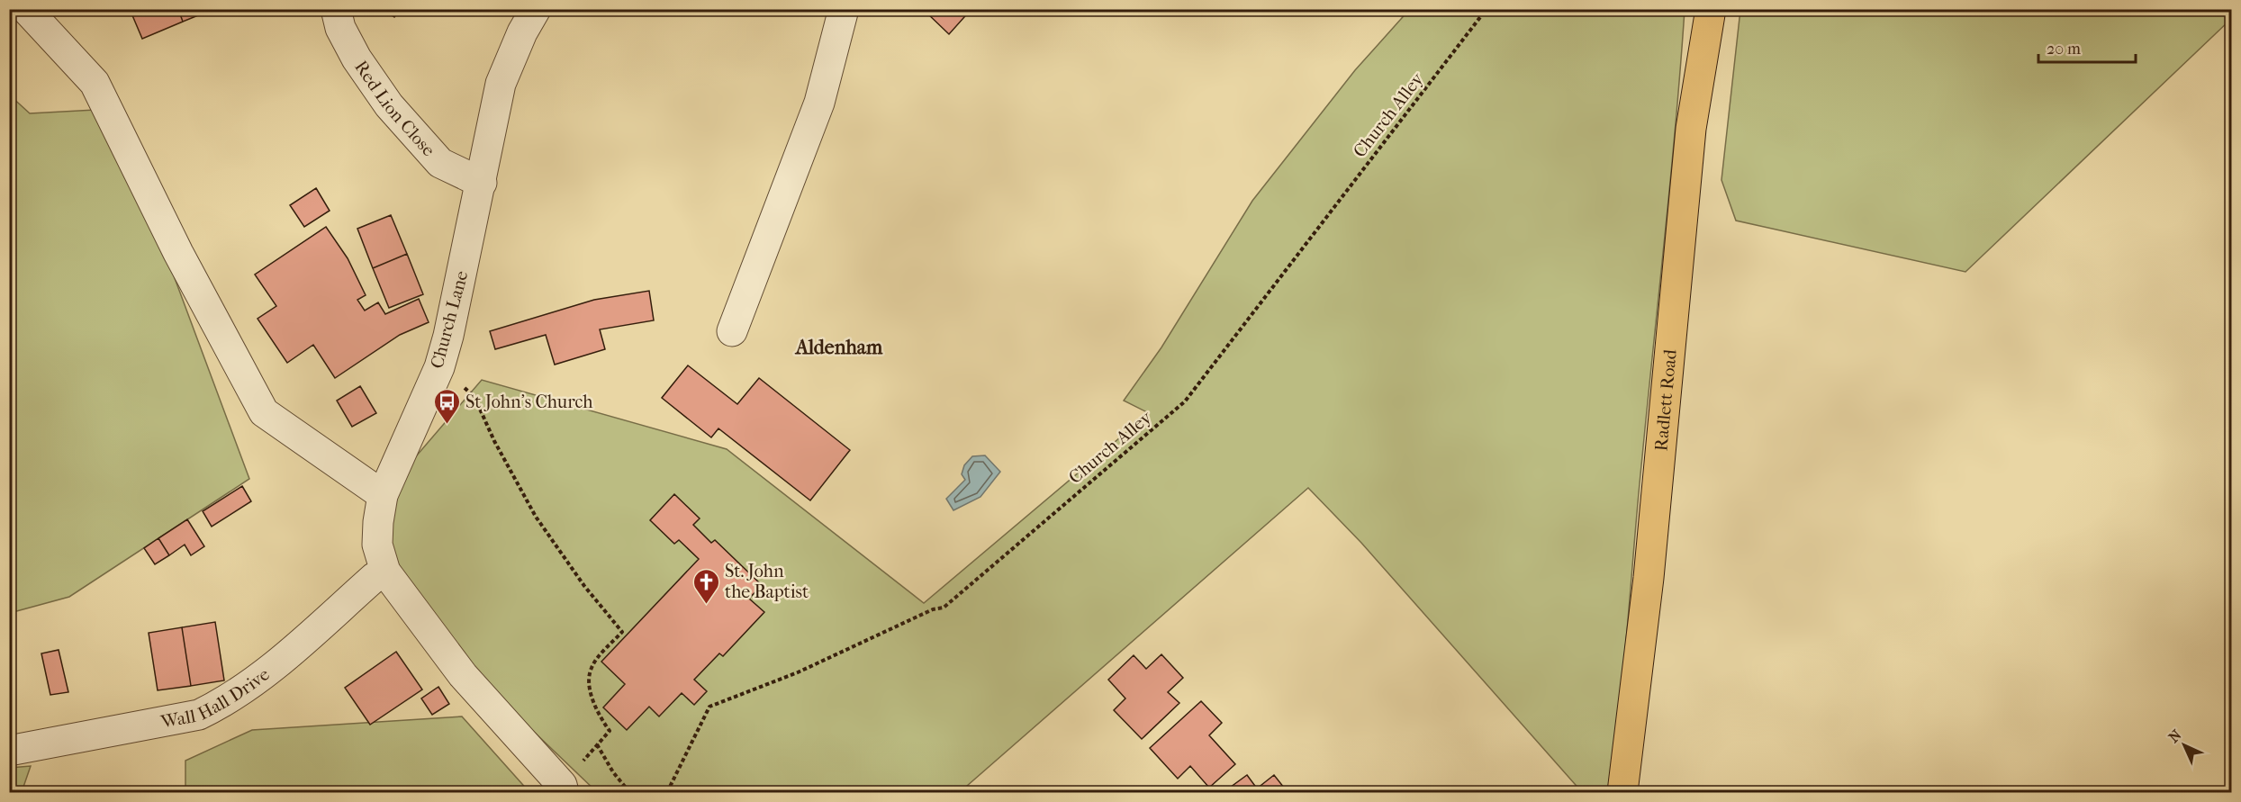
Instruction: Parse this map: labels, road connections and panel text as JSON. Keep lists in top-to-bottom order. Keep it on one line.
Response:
{"streets":{"main road":["Radlett Road"],"street":["Red Lion Close","Church Lane","Wall Hall Drive"],"path":["Church Alley"]},"crossings":[["Red Lion Close","Church Lane"],["Church Lane","Wall Hall Drive"]],"districts":["Aldenham"],"places":{"bus stop":["St John's Church"],"church":["St. John the Baptist"]},"scale_bar":"20 m","north":"top left"}
